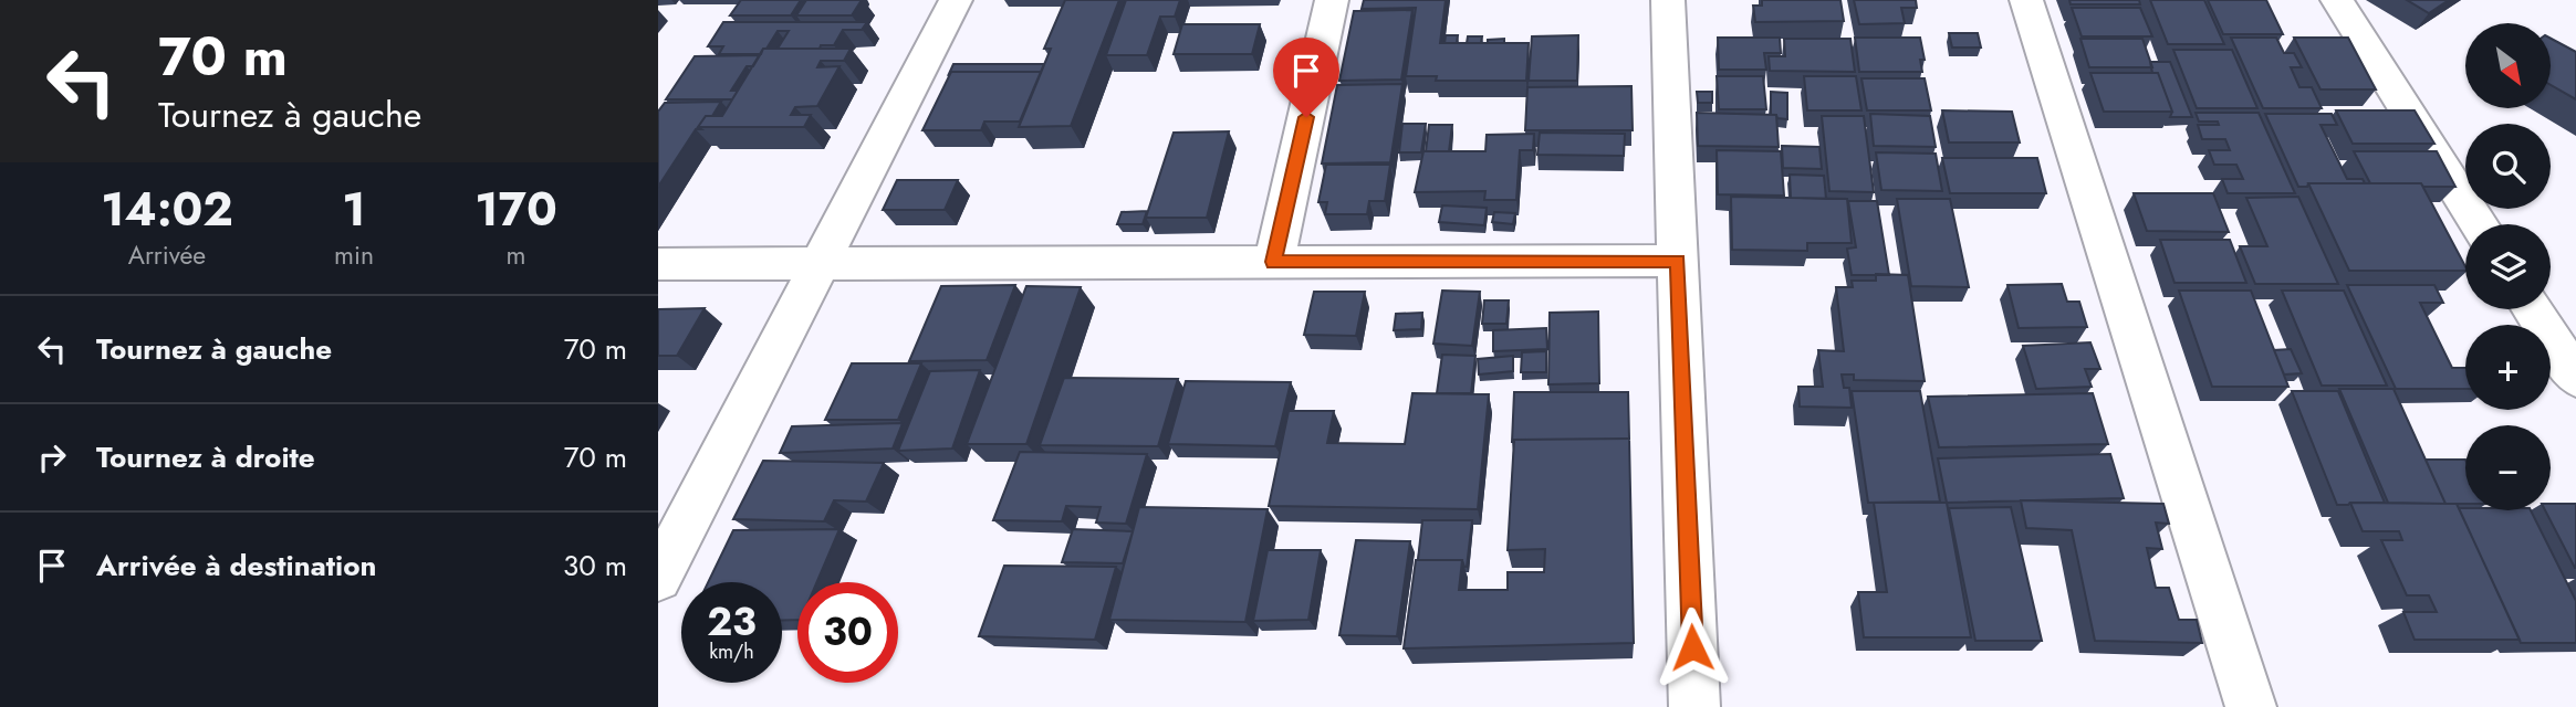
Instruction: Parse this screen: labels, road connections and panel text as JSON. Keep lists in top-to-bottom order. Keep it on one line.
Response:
{"north":"bottom right","page":{"turn":["70 m","Tournez à gauche"],"map_buttons":["+","−"],"eta":["14:02","Arrivée","1","min","170","m"],"list":[{"name":"Tournez à gauche","value":"70 m"},{"name":"Tournez à droite","value":"70 m"},{"name":"Arrivée à destination","value":"30 m"}],"speed":"23 km/h","limit":"30"}}
